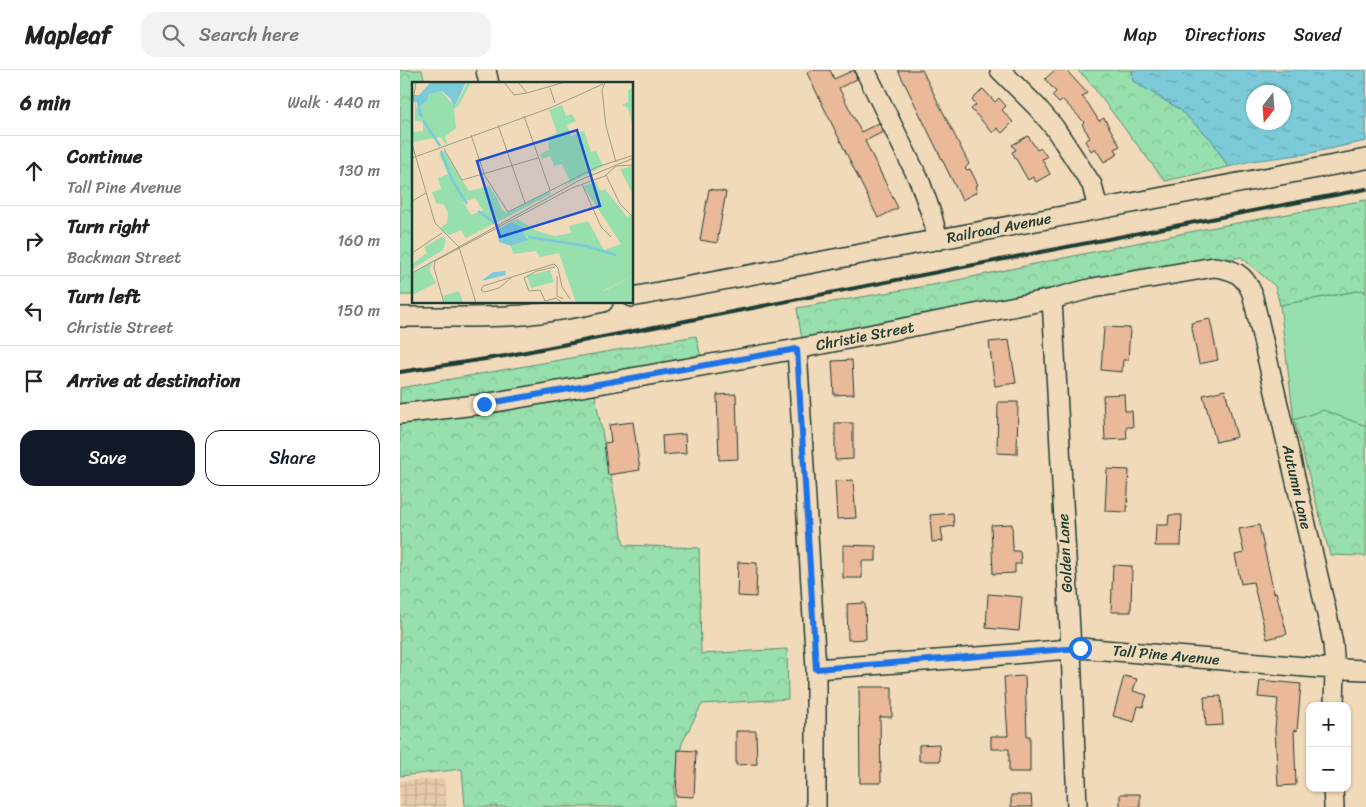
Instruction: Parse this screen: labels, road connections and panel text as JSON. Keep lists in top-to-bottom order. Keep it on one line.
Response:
{"streets":{"street":["Railroad Avenue","Christie Street","Autumn Lane","Golden Lane","Tall Pine Avenue"]},"crossings":[["Christie Street","Autumn Lane"],["Christie Street","Golden Lane"],["Autumn Lane","Tall Pine Avenue"],["Golden Lane","Tall Pine Avenue"]],"north":"bottom","page":{"header":"Mapleaf","search":"Search here","nav":["Map","Directions","Saved"],"heading":["6 min","Walk · 440 m"],"list":[["Continue","Tall Pine Avenue","130 m"],["Turn right","Backman Street","160 m"],["Turn left","Christie Street","150 m"],"Arrive at destination"],"buttons":["Save","Share"],"map_buttons":["+","−"]}}
